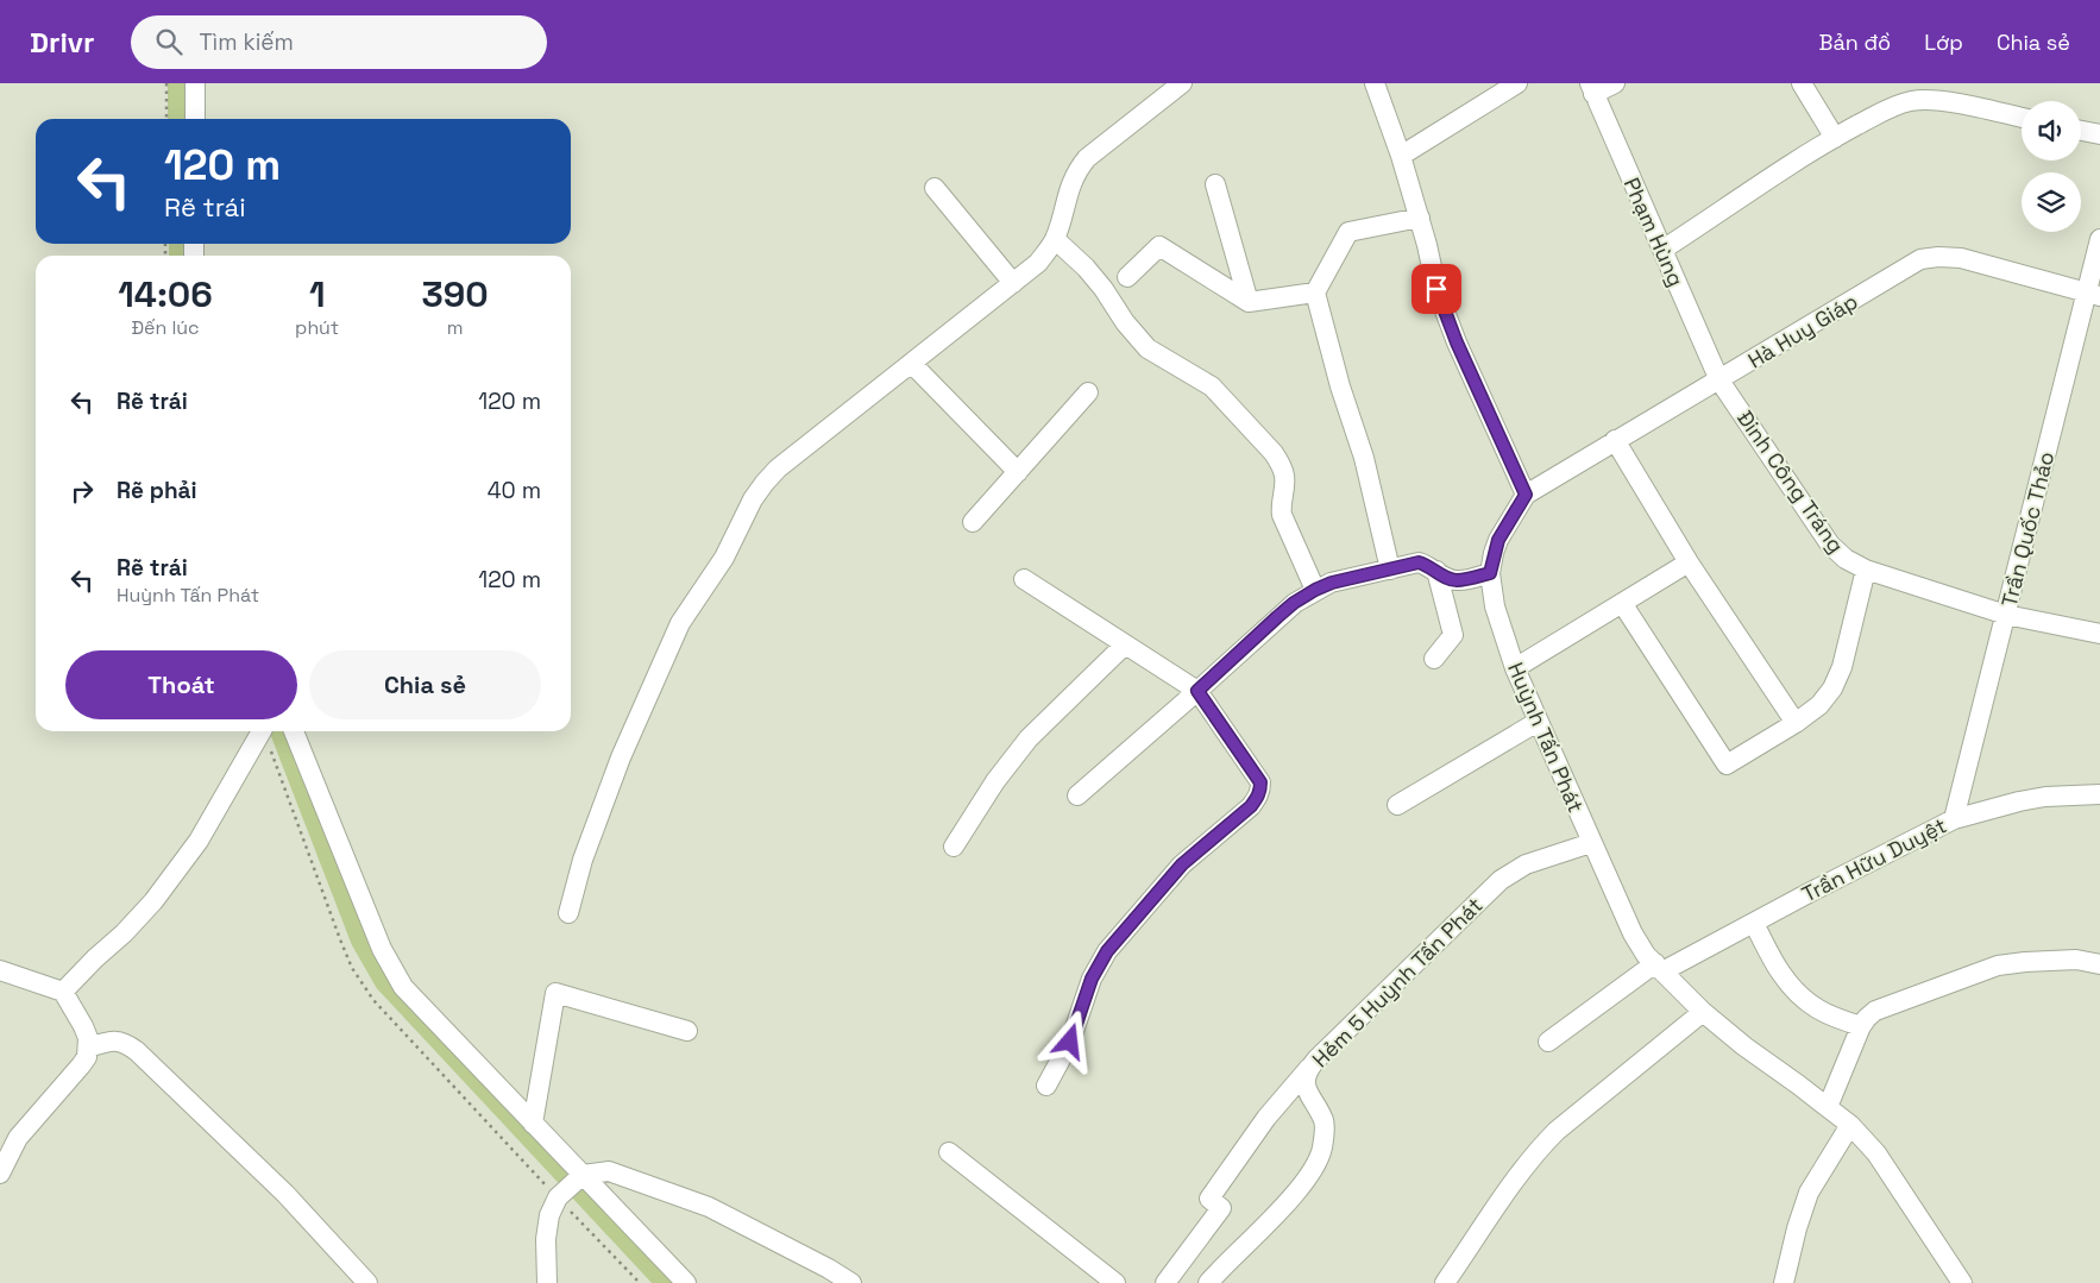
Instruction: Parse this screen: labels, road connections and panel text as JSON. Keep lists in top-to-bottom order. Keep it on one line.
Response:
{"streets":{"street":["Phạm Hùng","Hà Huy Giáp","Đinh Công Tráng","Trần Quốc Thảo","Huỳnh Tấn Phát","Trần Hữu Duyệt","Hẻm 5 Huỳnh Tấn Phát"]},"crossings":[["Phạm Hùng","Hà Huy Giáp"],["Phạm Hùng","Đinh Công Tráng"],["Hà Huy Giáp","Đinh Công Tráng"],["Hà Huy Giáp","Trần Quốc Thảo"],["Hà Huy Giáp","Huỳnh Tấn Phát"],["Đinh Công Tráng","Trần Quốc Thảo"],["Trần Quốc Thảo","Trần Hữu Duyệt"],["Huỳnh Tấn Phát","Trần Hữu Duyệt"],["Huỳnh Tấn Phát","Hẻm 5 Huỳnh Tấn Phát"]],"page":{"header":"Drivr","search":"Tìm kiếm","nav":["Bản đồ","Lớp","Chia sẻ"],"turn":["120 m","Rẽ trái"],"eta":["14:06","Đến lúc","1","phút","390","m"],"list":[{"name":"Rẽ trái","value":"120 m"},{"name":"Rẽ phải","value":"40 m"},{"name":"Rẽ trái","note":"Huỳnh Tấn Phát","value":"120 m"}],"buttons":["Thoát","Chia sẻ"]}}
